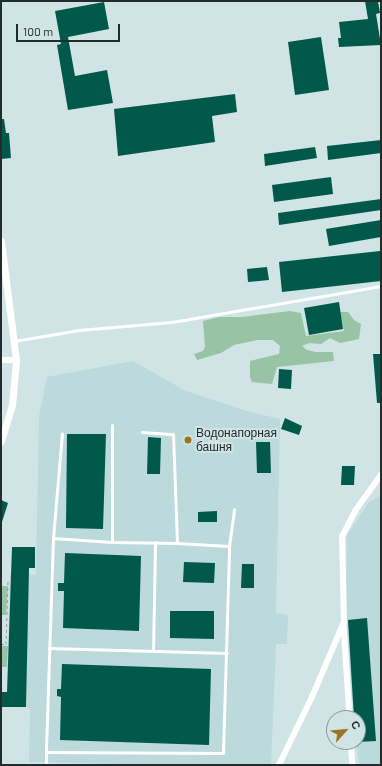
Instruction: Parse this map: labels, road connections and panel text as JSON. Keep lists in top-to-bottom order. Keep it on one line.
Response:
{"places":["Водонапорная башня"],"scale_bar":"100 m","north":"top right"}
